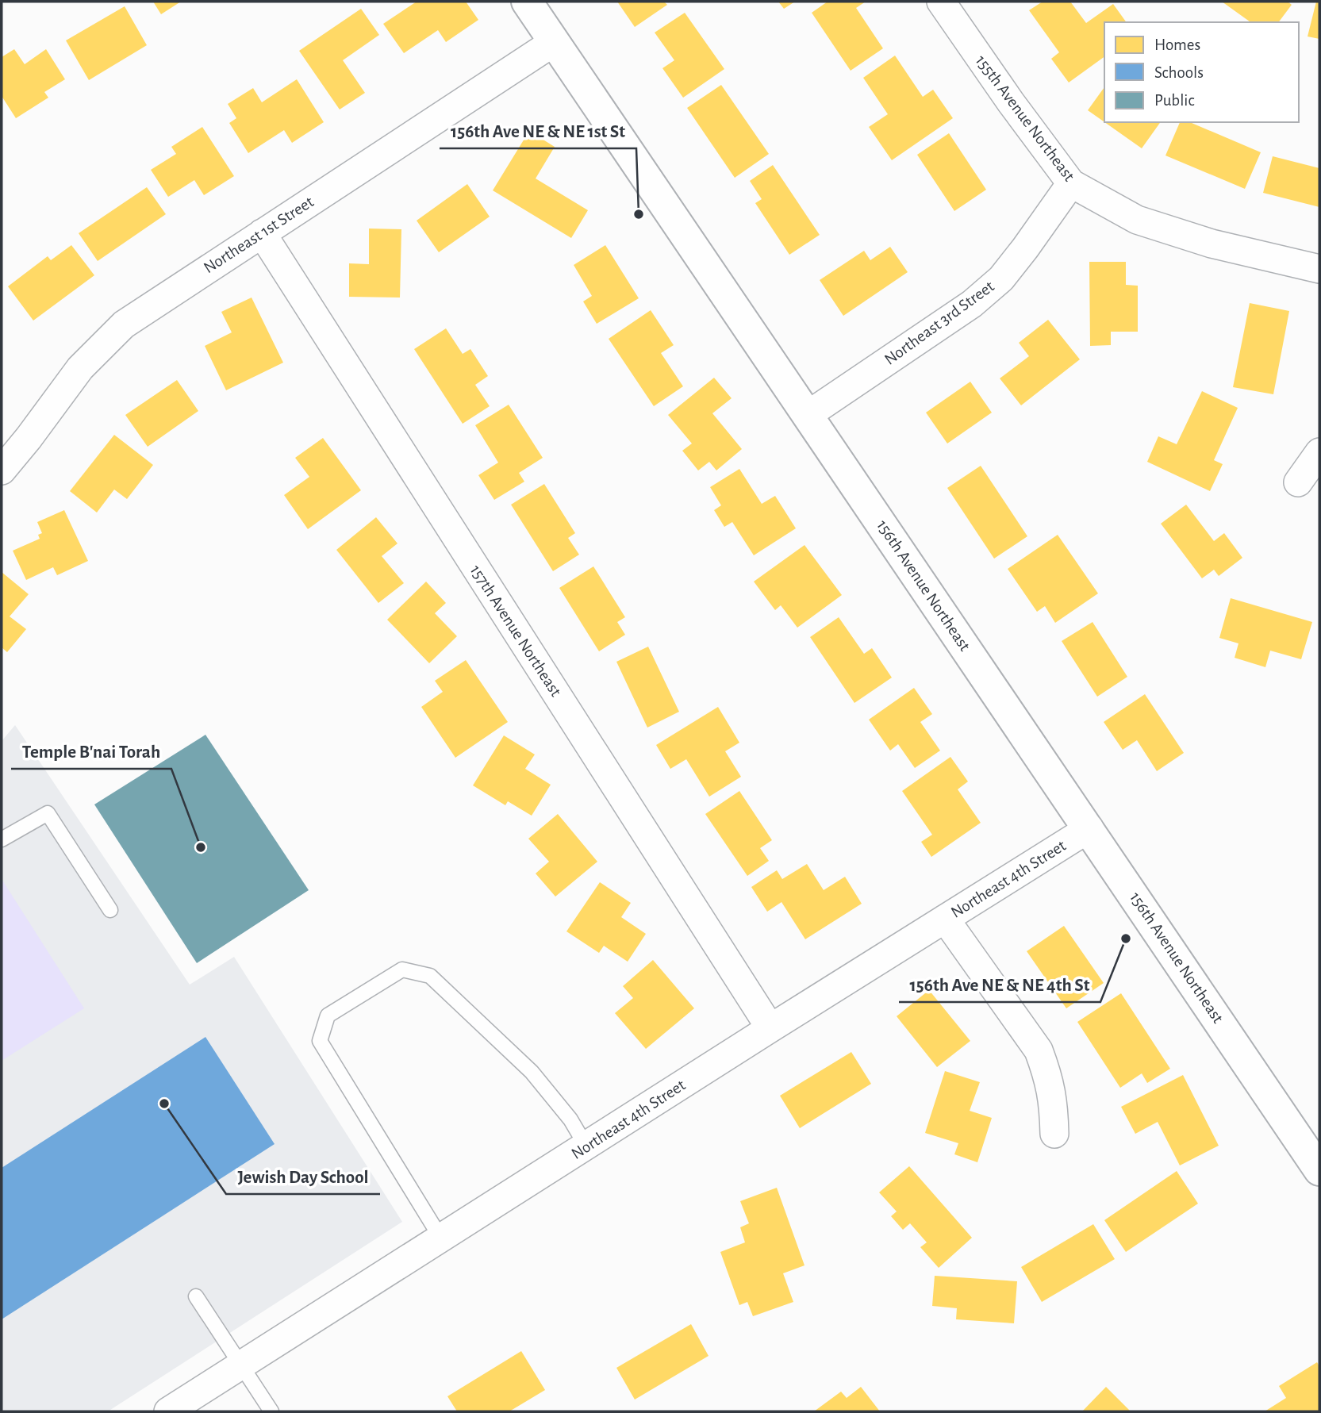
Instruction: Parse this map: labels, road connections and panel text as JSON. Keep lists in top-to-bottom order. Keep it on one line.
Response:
{"streets":{"street":["155th Avenue Northeast","Northeast 1st Street","Northeast 3rd Street","156th Avenue Northeast","157th Avenue Northeast","Northeast 4th Street"]},"crossings":[["155th Avenue Northeast","Northeast 3rd Street"],["Northeast 1st Street","156th Avenue Northeast"],["Northeast 1st Street","157th Avenue Northeast"],["Northeast 3rd Street","156th Avenue Northeast"],["156th Avenue Northeast","Northeast 4th Street"],["157th Avenue Northeast","Northeast 4th Street"]],"places":["156th Ave NE & NE 1st St","Temple B'nai Torah","156th Ave NE & NE 4th St","Jewish Day School"],"legend":["Homes","Schools","Public"]}
